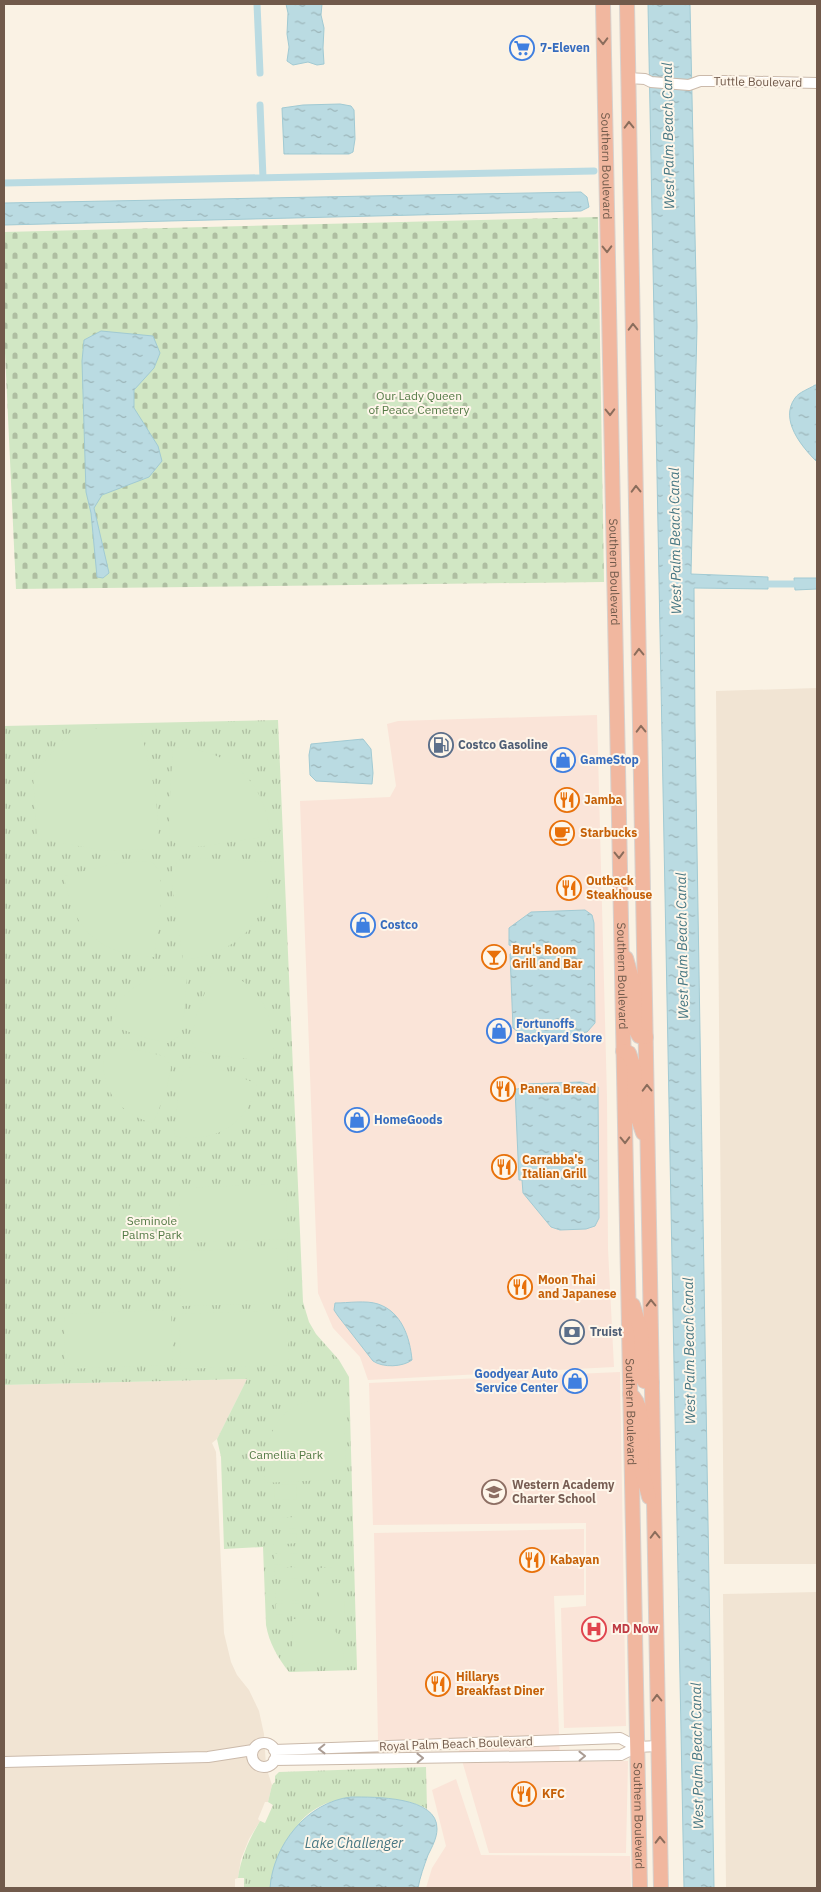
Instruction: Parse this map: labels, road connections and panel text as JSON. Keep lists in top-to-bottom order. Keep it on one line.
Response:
{"streets":{"highway":["Southern Boulevard"],"street":["Tuttle Boulevard","Royal Palm Beach Boulevard"]},"crossings":[["Tuttle Boulevard","Southern Boulevard"],["Southern Boulevard","Royal Palm Beach Boulevard"]],"water":["West Palm Beach Canal","Lake Challenger"],"parks":["Our Lady Queen of Peace Cemetery","Seminole Palms Park","Camellia Park"],"places":{"supermarket":["7-Eleven"],"fuel station":["Costco Gasoline"],"shop":["GameStop","Costco","Fortunoffs Backyard Store","HomeGoods","Goodyear Auto Service Center"],"restaurant":["Jamba","Outback Steakhouse","Panera Bread","Carrabba's Italian Grill","Moon Thai and Japanese","Kabayan","Hillarys Breakfast Diner","KFC"],"cafe":["Starbucks"],"bar":["Bru's Room Grill and Bar"],"bank":["Truist"],"school or university":["Western Academy Charter School"],"hospital":["MD Now"]}}
